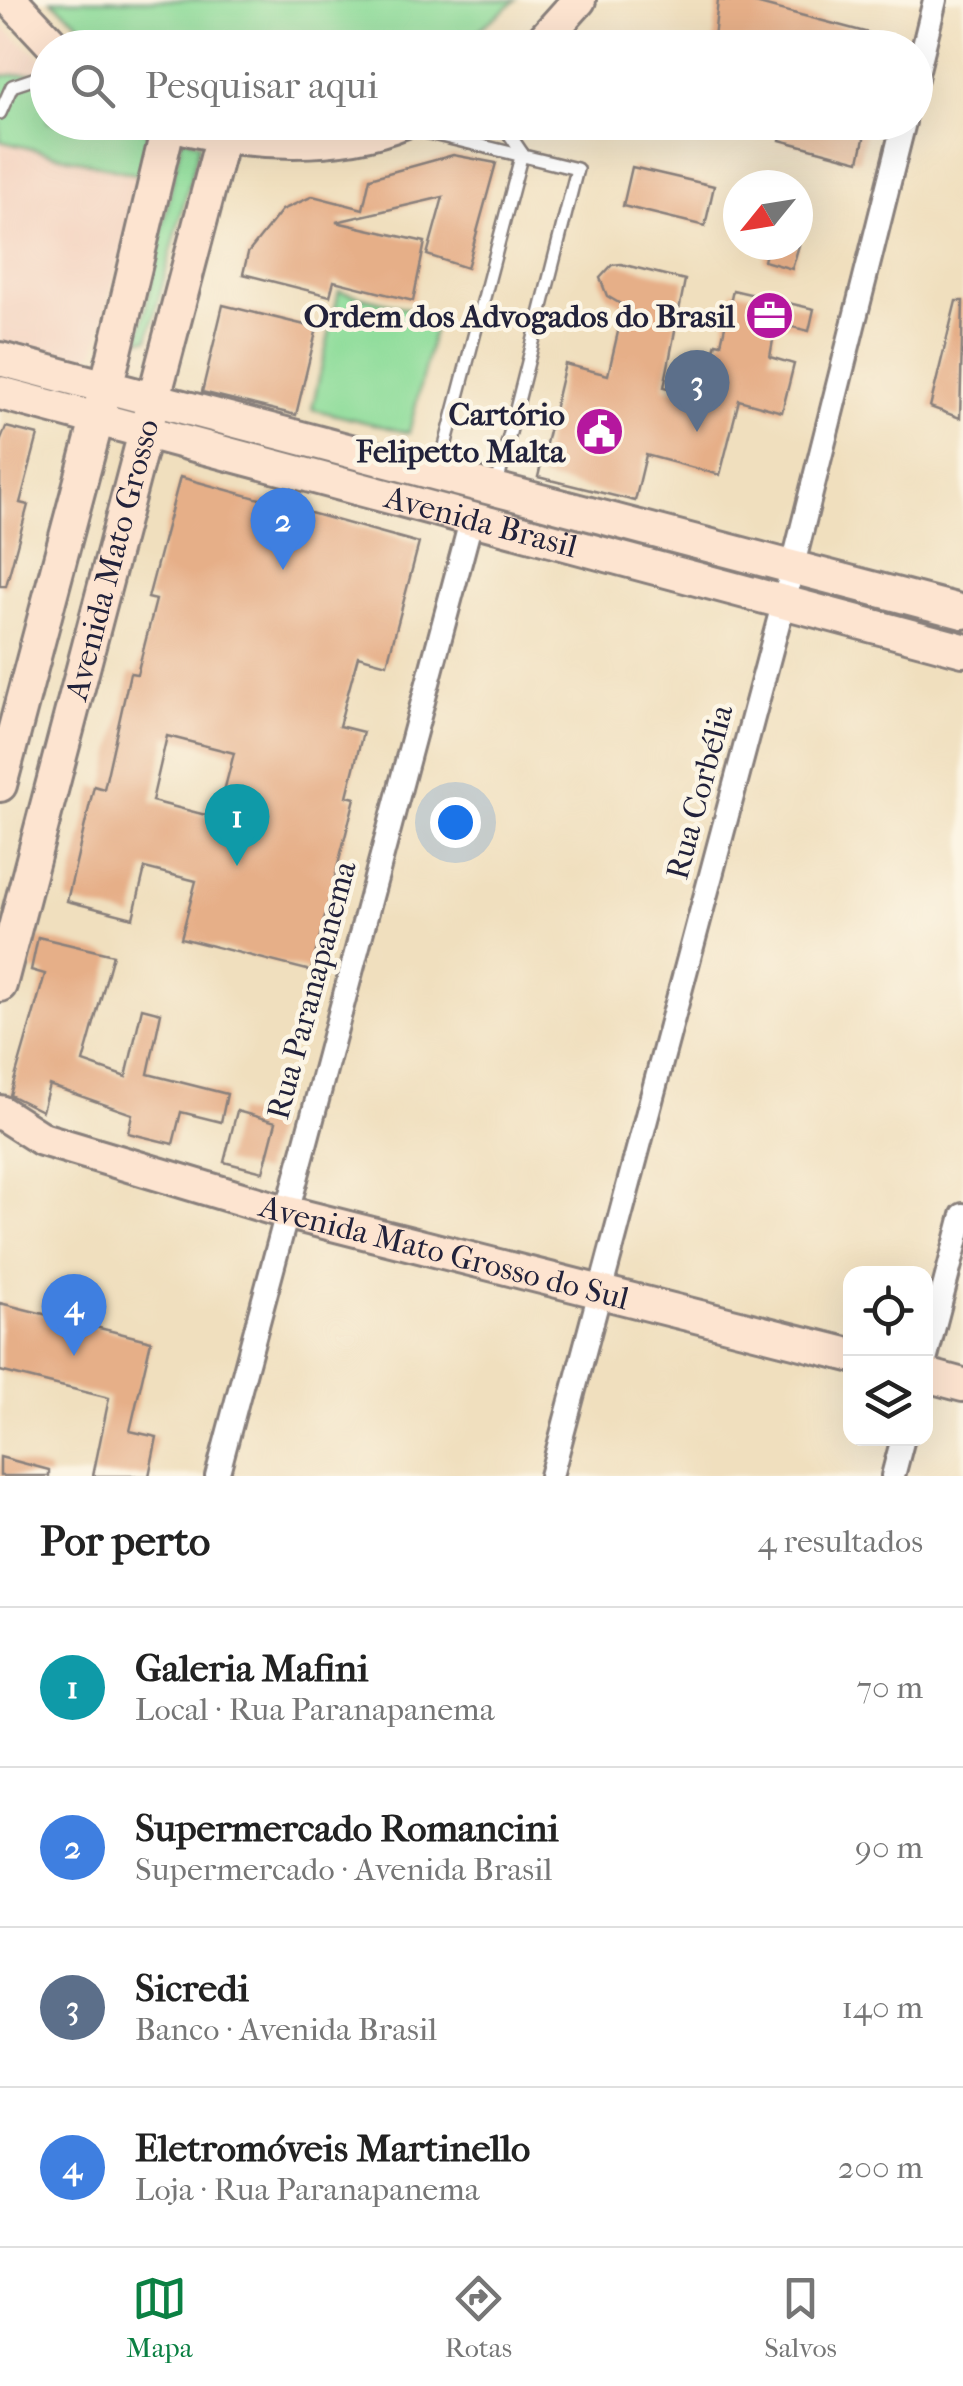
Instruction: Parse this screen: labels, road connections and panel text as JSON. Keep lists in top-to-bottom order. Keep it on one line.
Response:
{"streets":{"main road":["Avenida Brasil","Avenida Mato Grosso","Avenida Mato Grosso do Sul"],"street":["Rua Corbélia","Rua Paranapanema"]},"crossings":[["Avenida Brasil","Avenida Mato Grosso"],["Avenida Brasil","Rua Corbélia"],["Avenida Brasil","Rua Paranapanema"],["Rua Corbélia","Avenida Mato Grosso do Sul"],["Rua Paranapanema","Avenida Mato Grosso do Sul"]],"places":{"office":["Ordem dos Advogados do Brasil"],"public building":["Cartório Felipetto Malta"]},"north":"bottom left","page":{"search":"Pesquisar aqui","pins":["3","2","1","4"],"heading":["Por perto","4 resultados"],"list":[{"mark":"1","name":"Galeria Mafini","note":"Local · Rua Paranapanema","value":"70 m"},{"mark":"2","name":"Supermercado Romancini","note":"Supermercado · Avenida Brasil","value":"90 m"},{"mark":"3","name":"Sicredi","note":"Banco · Avenida Brasil","value":"140 m"},{"mark":"4","name":"Eletromóveis Martinello","note":"Loja · Rua Paranapanema","value":"200 m"}],"nav":["Mapa","Rotas","Salvos"]}}
